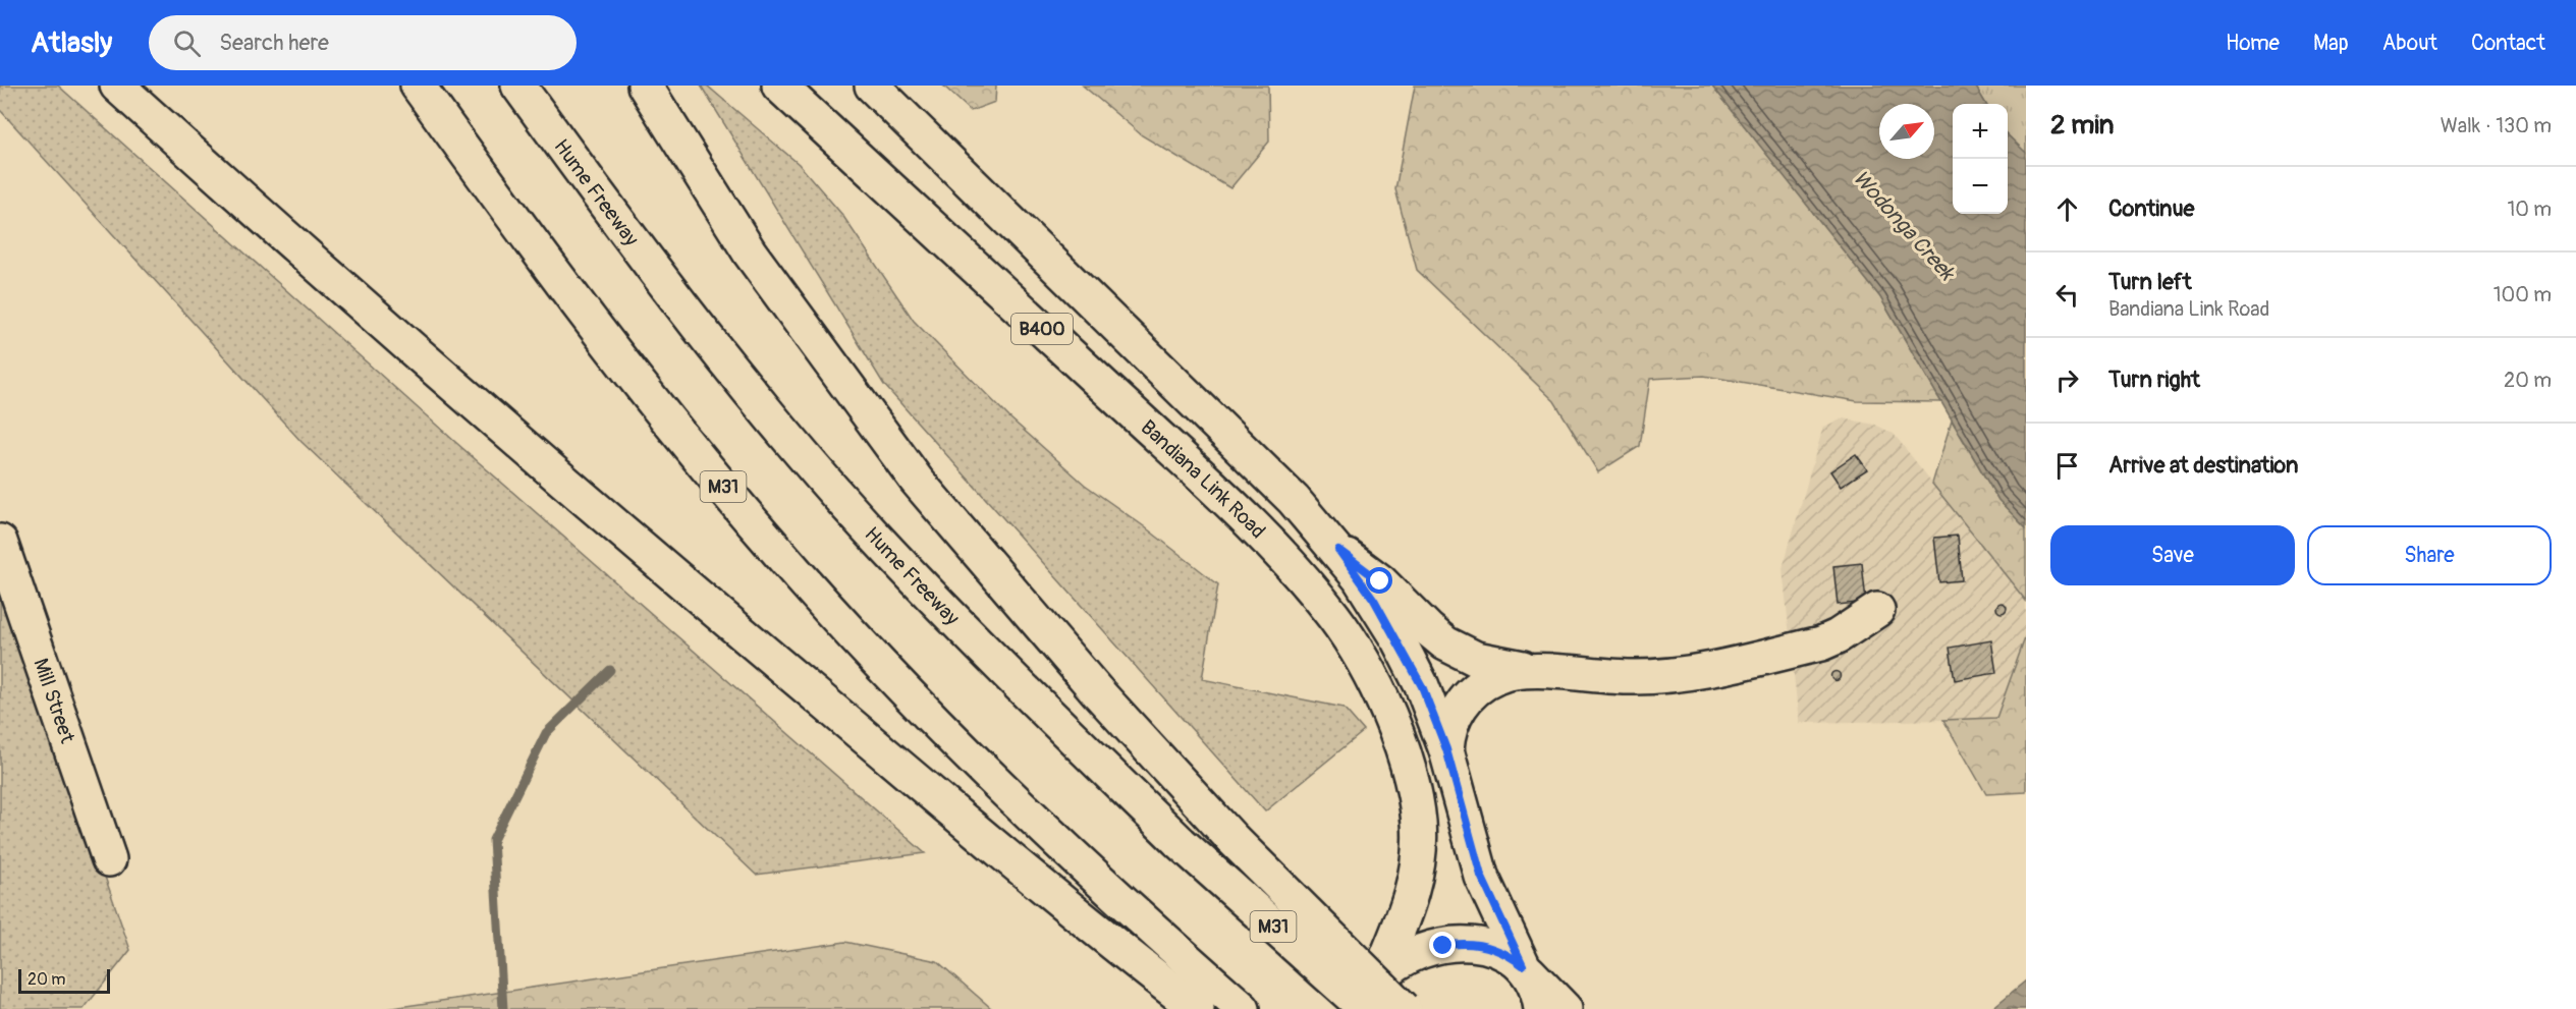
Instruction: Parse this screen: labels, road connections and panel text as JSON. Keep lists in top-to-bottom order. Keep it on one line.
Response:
{"streets":{"main road":["Hume Freeway","B400","Bandiana Link Road","M31","Mill Street"]},"crossings":[["Hume Freeway","Bandiana Link Road"]],"water":["Wodonga Creek"],"scale_bar":"20 m","north":"top right","page":{"header":"Atlasly","search":"Search here","nav":["Home","Map","About","Contact"],"heading":["2 min","Walk · 130 m"],"map_buttons":["+","−"],"list":[["Continue","10 m"],["Turn left","Bandiana Link Road","100 m"],["Turn right","20 m"],"Arrive at destination"],"buttons":["Save","Share"],"scale":"20 m"}}
